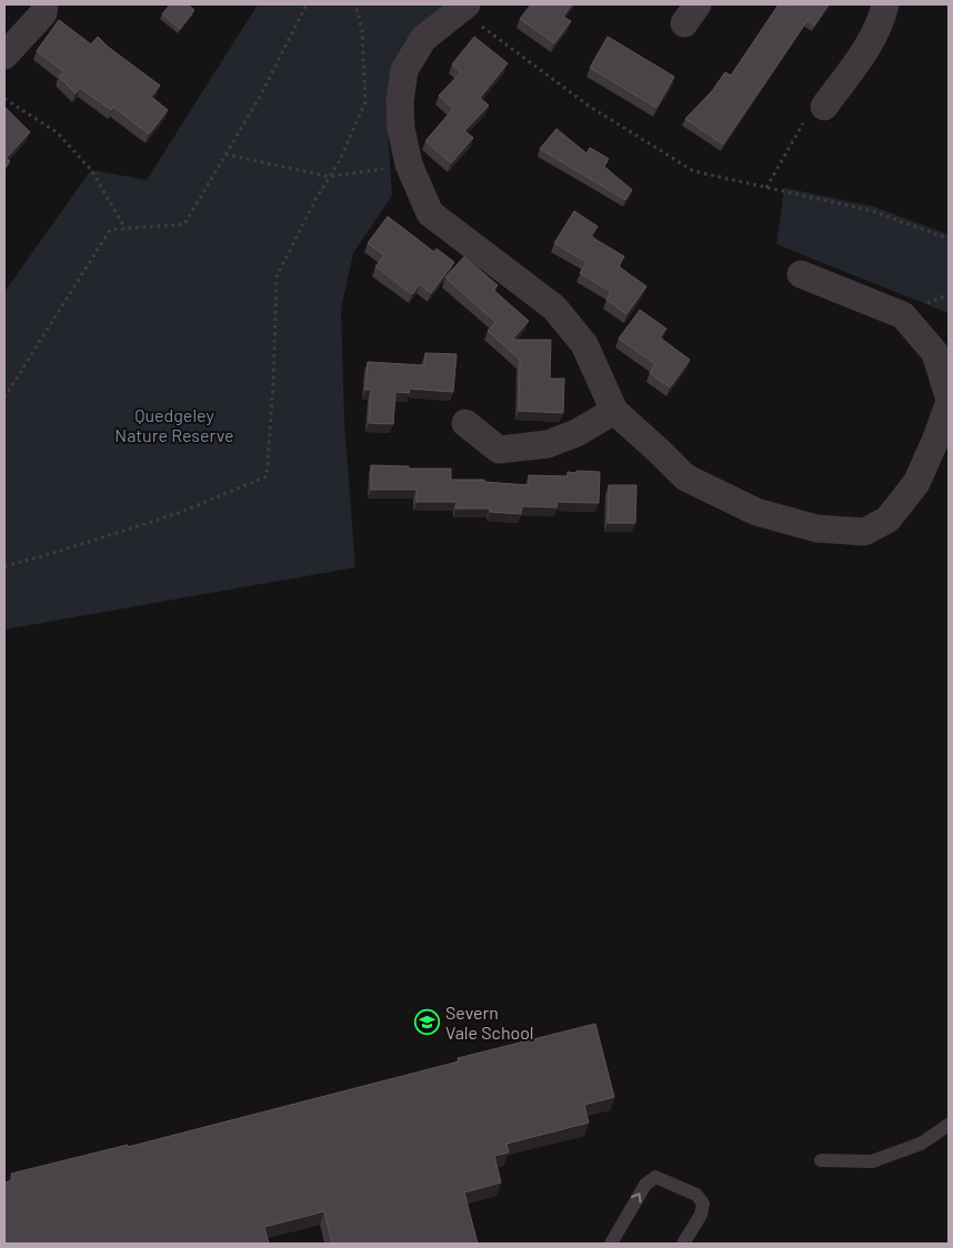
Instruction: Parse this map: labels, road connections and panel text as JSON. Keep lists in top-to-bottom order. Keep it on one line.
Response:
{"parks":["Quedgeley Nature Reserve"],"places":{"school or university":["Severn Vale School"]}}
